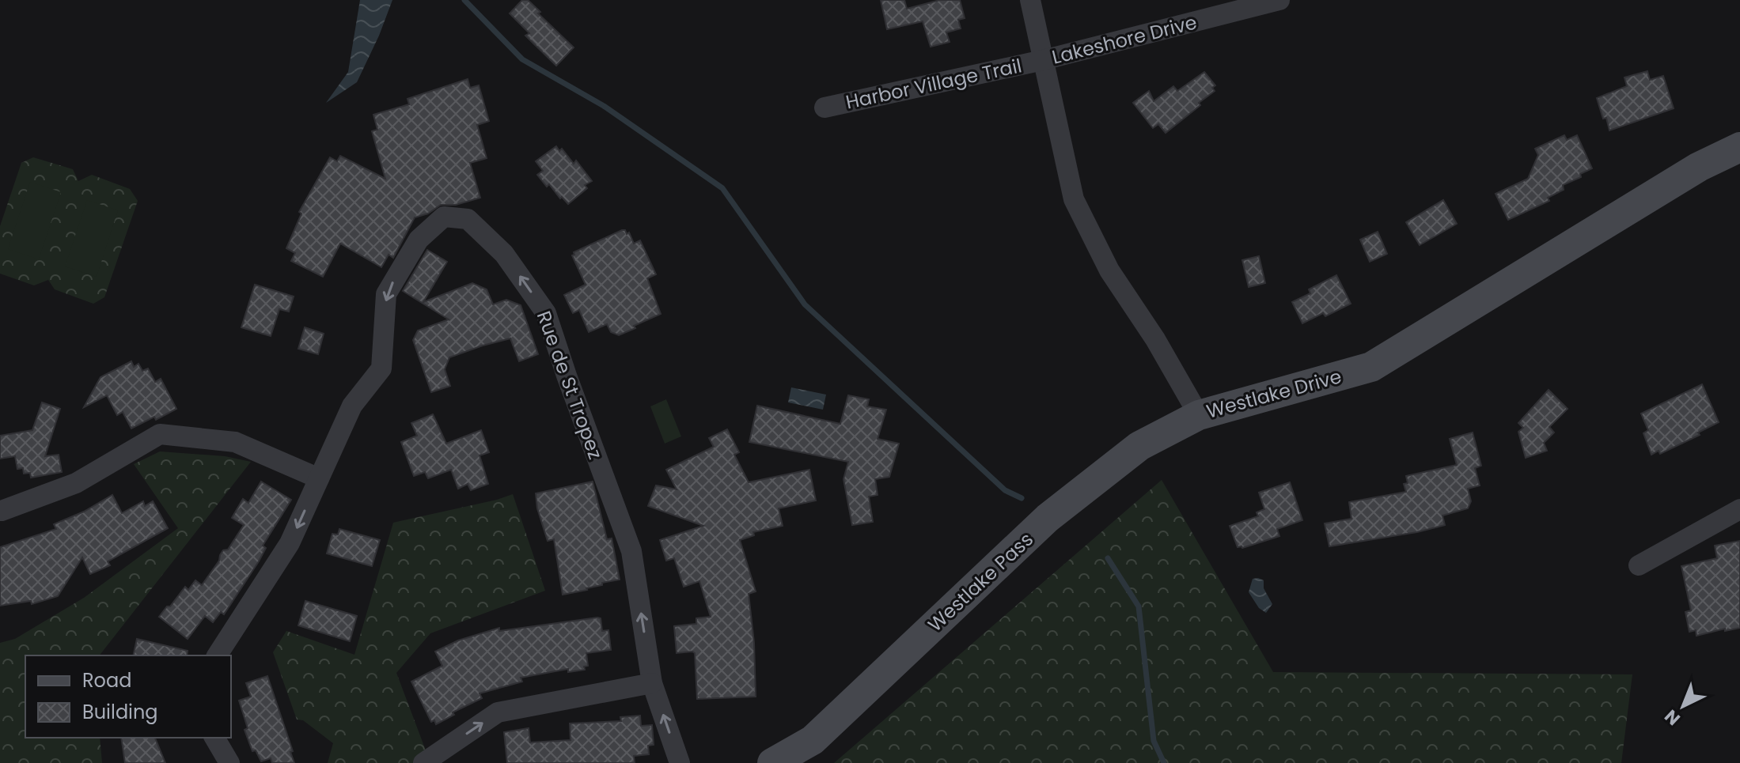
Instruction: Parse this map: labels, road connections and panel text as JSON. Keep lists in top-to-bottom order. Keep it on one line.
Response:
{"streets":{"street":["Lakeshore Drive","Harbor Village Trail","Rue de St Tropez","Westlake Drive","Westlake Pass"]},"crossings":[["Lakeshore Drive","Harbor Village Trail"],["Lakeshore Drive","Westlake Drive"],["Harbor Village Trail","Westlake Drive"],["Westlake Drive","Westlake Pass"]],"legend":["Road","Building"],"north":"bottom left"}
